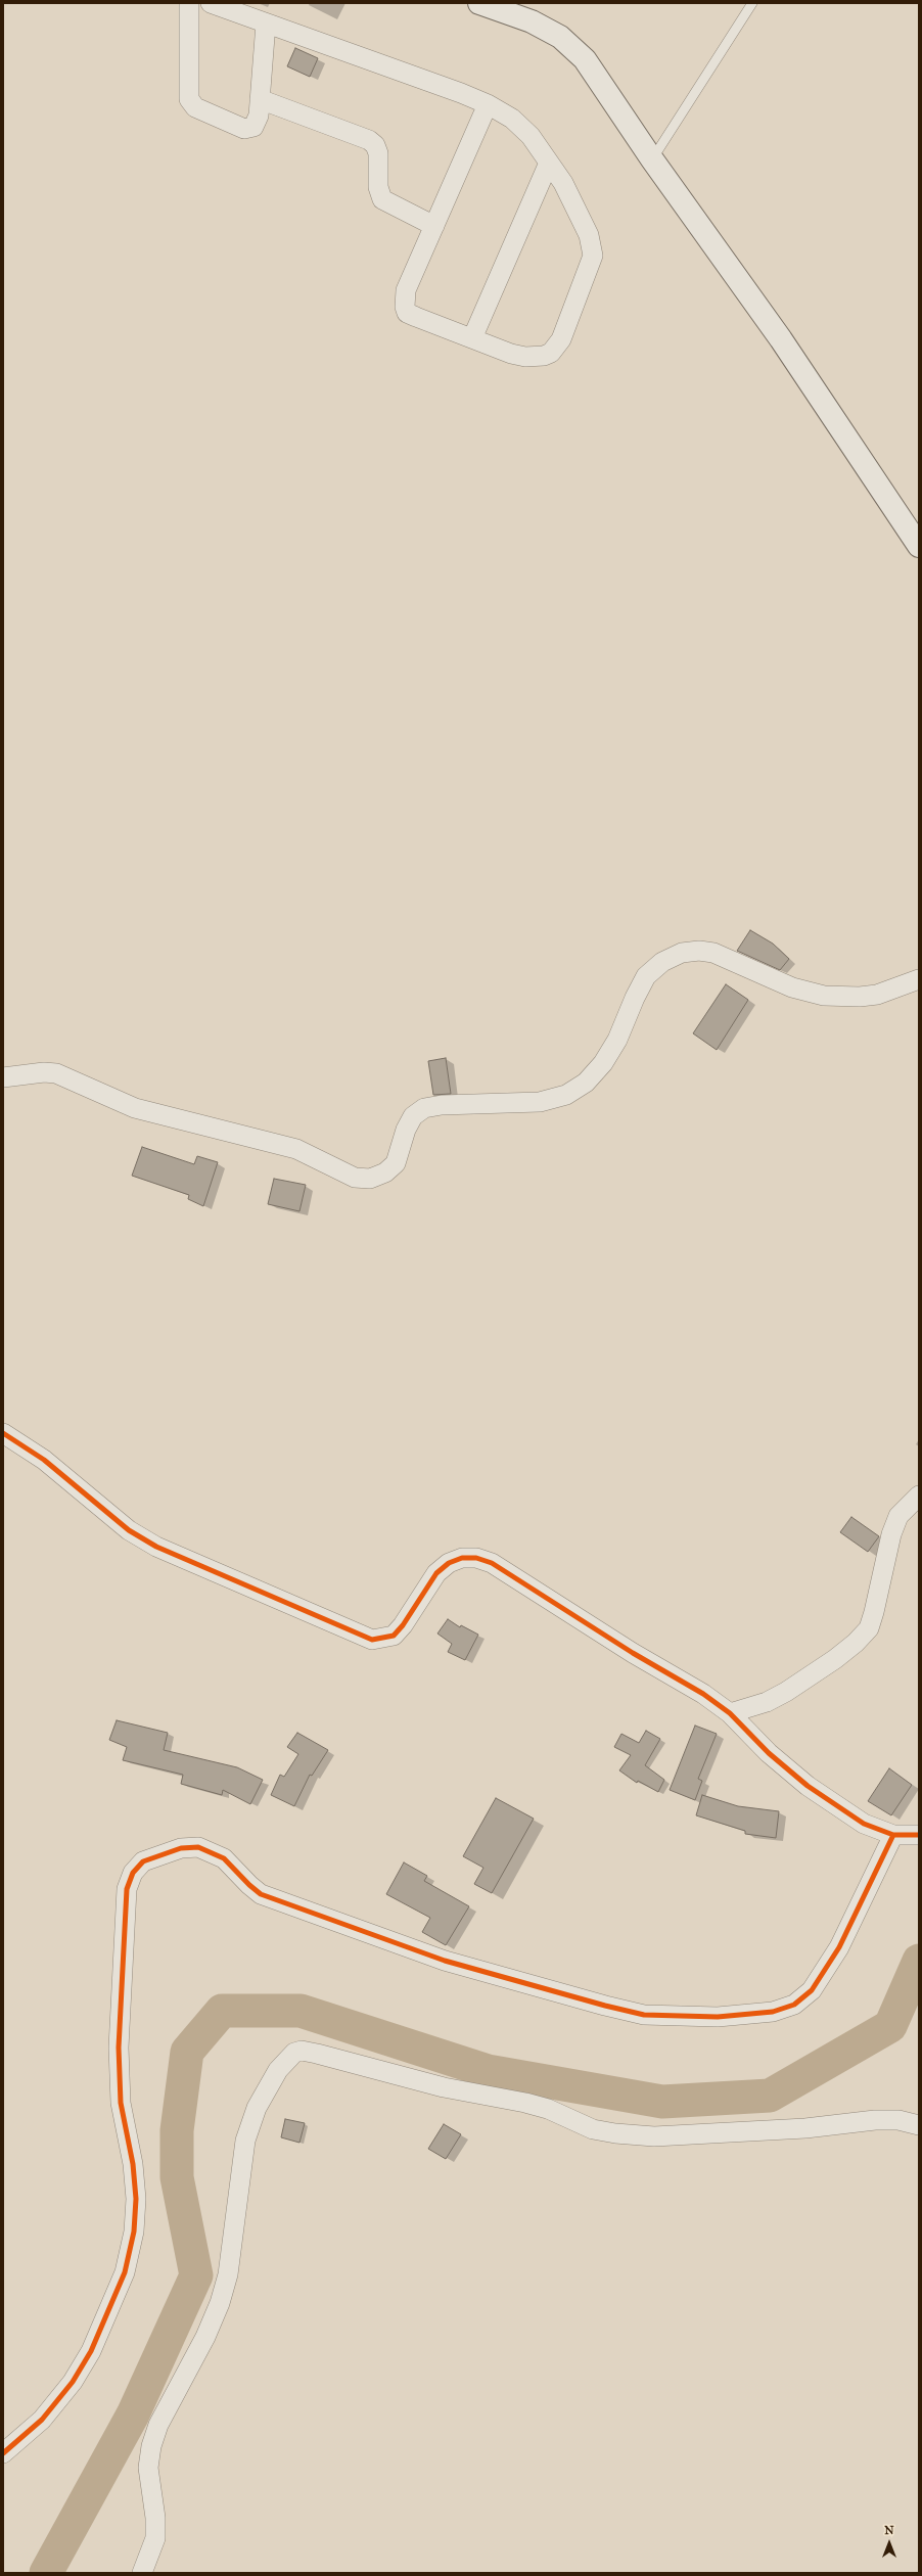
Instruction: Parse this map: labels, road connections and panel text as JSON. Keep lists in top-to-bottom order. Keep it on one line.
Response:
{"north":"top"}
